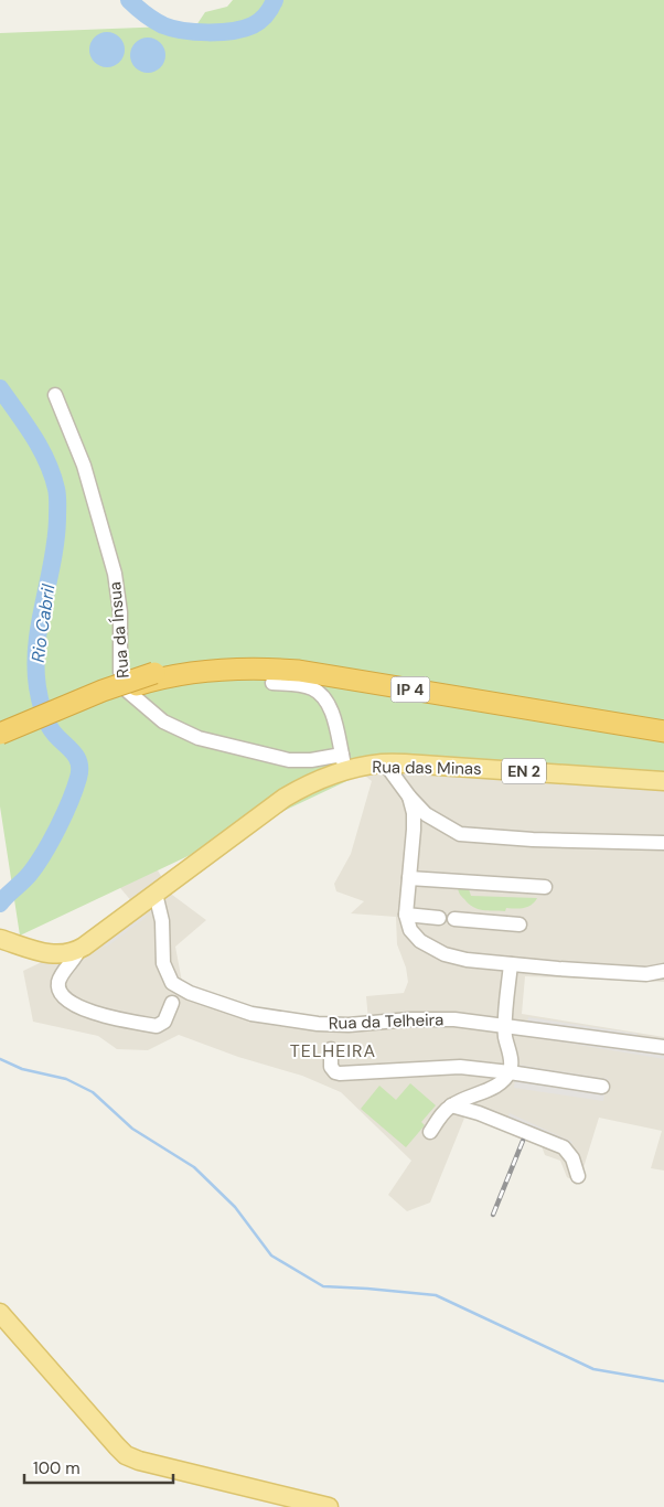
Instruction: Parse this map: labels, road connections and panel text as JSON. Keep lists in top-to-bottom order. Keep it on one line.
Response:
{"streets":{"highway":["IP 4"],"main road":["Rua das Minas","EN 2"],"street":["Rua da Ínsua","Rua da Telheira"]},"crossings":[["Rua da Ínsua","Rua das Minas"],["Rua das Minas","EN 2"],["Rua das Minas","Rua da Telheira"],["EN 2","Rua da Telheira"]],"districts":["TELHEIRA"],"water":["Rio Cabril"],"scale_bar":"100 m"}
